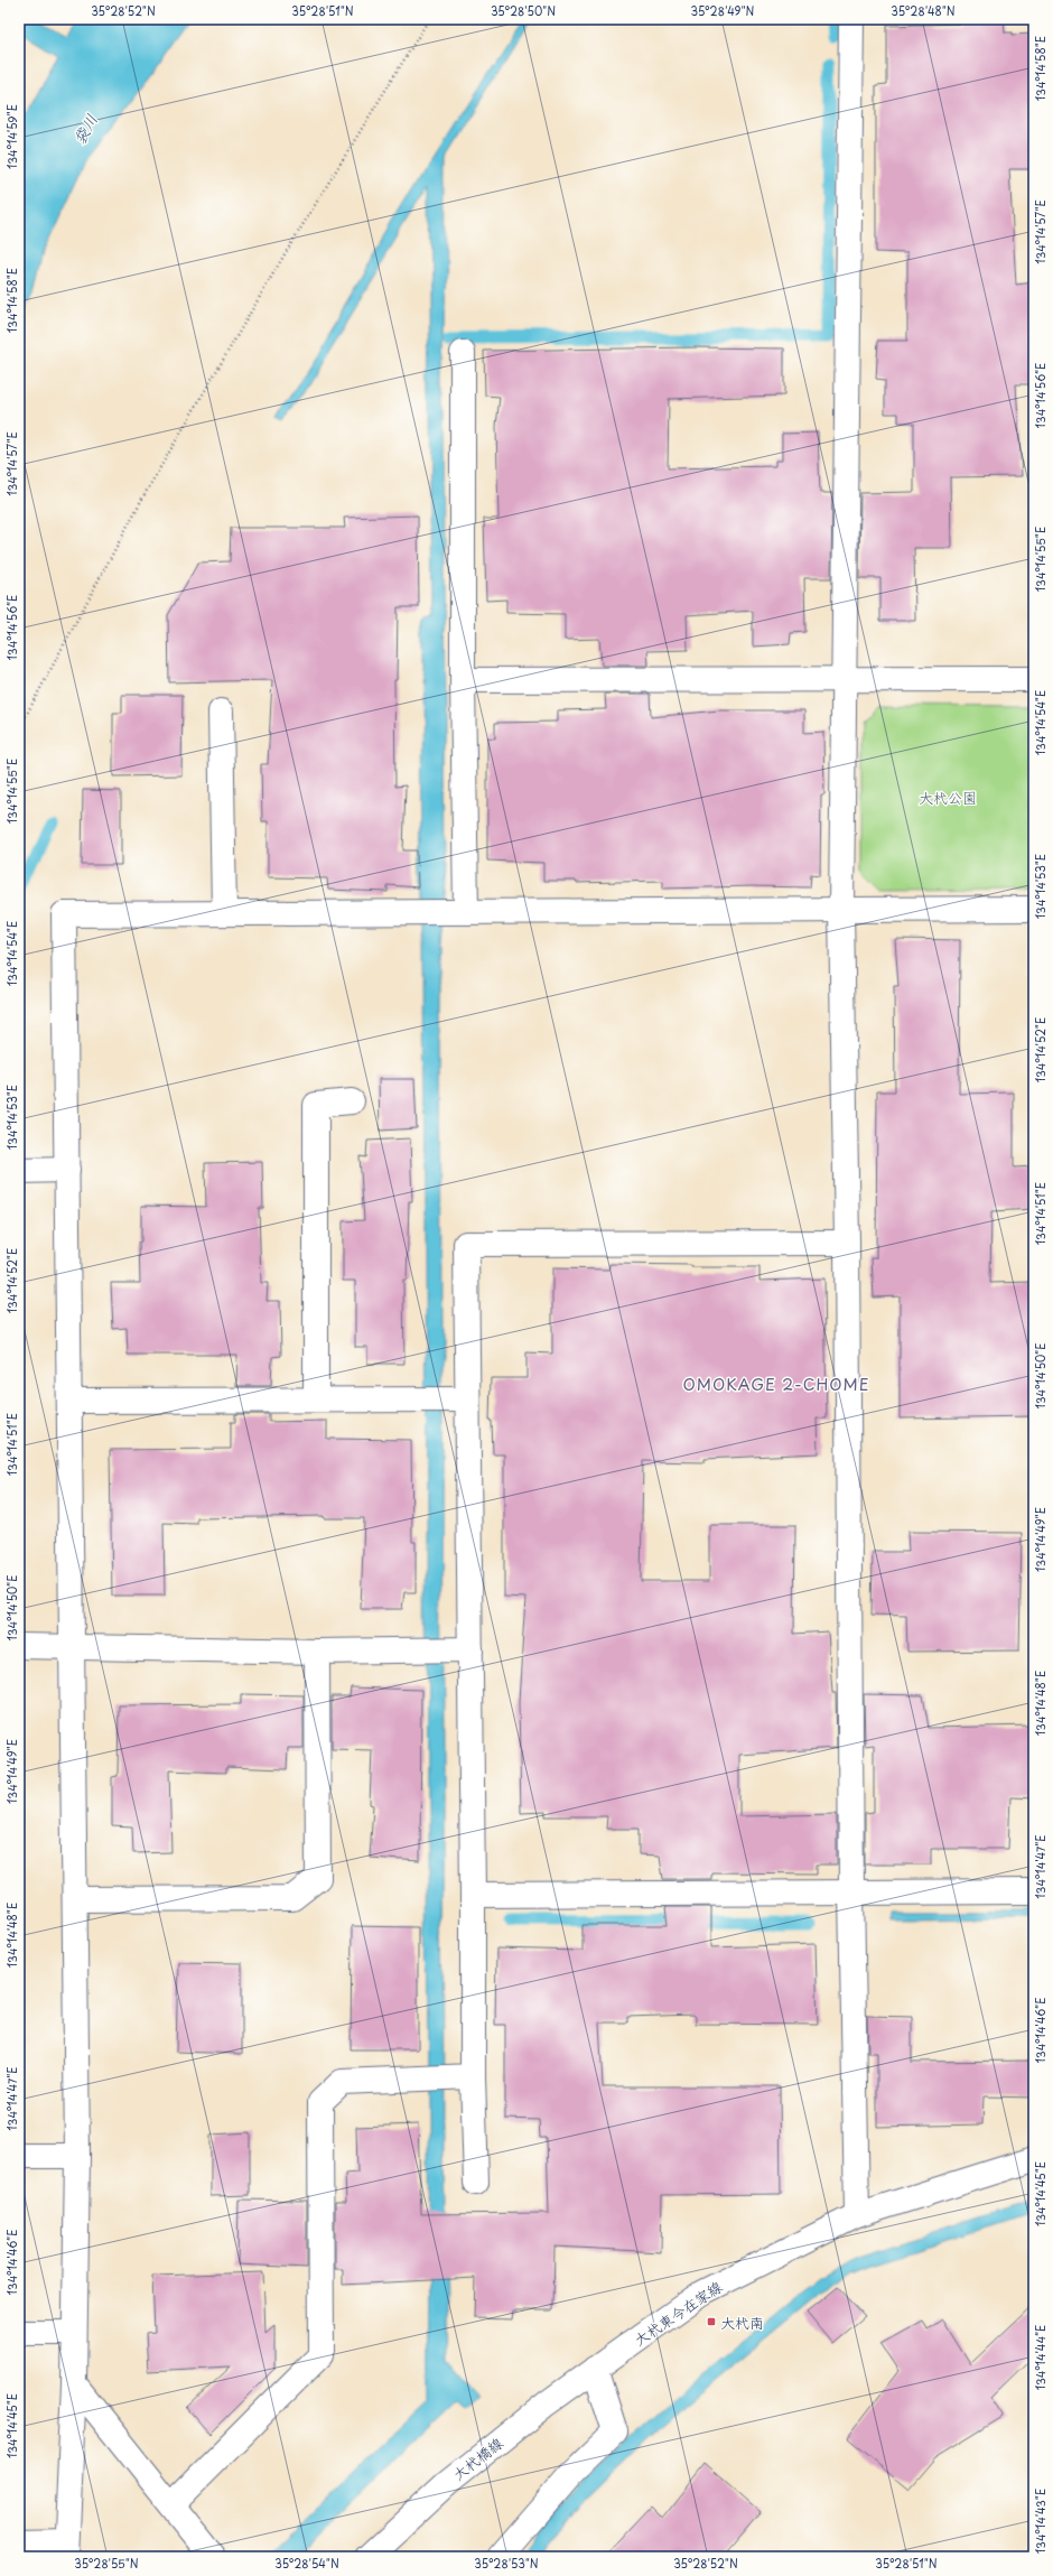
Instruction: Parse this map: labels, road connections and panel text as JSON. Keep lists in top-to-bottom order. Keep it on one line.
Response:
{"streets":{"street":["大杙東今在家線","大杙橋線"]},"crossings":[["大杙東今在家線","大杙橋線"]],"districts":["OMOKAGE 2-CHOME"],"water":["袋川"],"parks":["大杙公園"],"places":{"transit":["大杙南"]},"coordinates":["35°28'52\"N","35°28'51\"N","35°28'50\"N","35°28'49\"N","35°28'48\"N","134°14'58\"E","134°14'59\"E","134°14'57\"E","134°14'56\"E","134°14'55\"E","134°14'54\"E","134°14'53\"E","134°14'52\"E","134°14'51\"E","134°14'50\"E","134°14'49\"E","134°14'48\"E","134°14'47\"E","134°14'46\"E","134°14'45\"E","134°14'44\"E","134°14'43\"E","35°28'55\"N","35°28'54\"N","35°28'53\"N"]}
